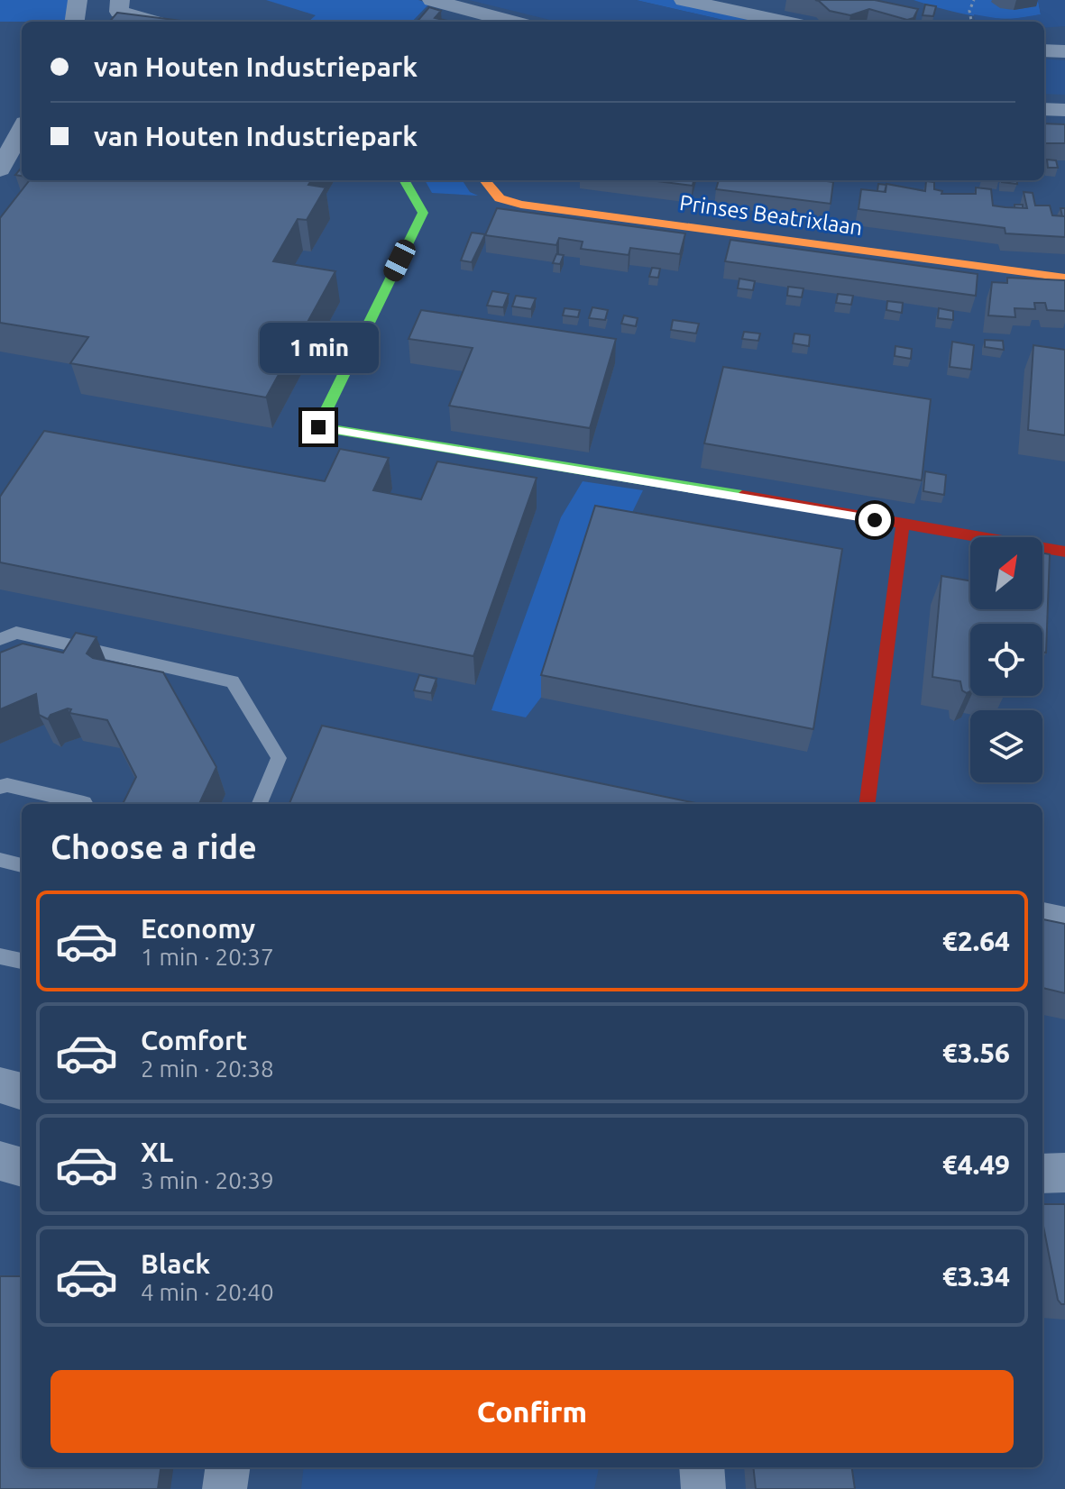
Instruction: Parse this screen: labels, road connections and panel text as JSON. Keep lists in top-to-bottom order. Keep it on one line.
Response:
{"streets":{"street":["Prinses Beatrixlaan"]},"north":"top right","page":{"banner":["van Houten Industriepark","van Houten Industriepark"],"bubble":"1 min","heading":"Choose a ride","list":[{"name":"Economy","note":"1 min · 20:37","value":"€2.64"},{"name":"Comfort","note":"2 min · 20:38","value":"€3.56"},{"name":"XL","note":"3 min · 20:39","value":"€4.49"},{"name":"Black","note":"4 min · 20:40","value":"€3.34"}],"buttons":"Confirm"}}
